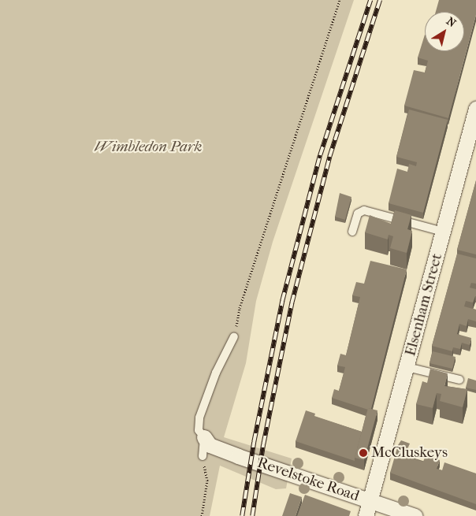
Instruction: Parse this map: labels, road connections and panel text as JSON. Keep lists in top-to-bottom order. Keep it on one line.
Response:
{"streets":{"street":["Elsenham Street","Revelstoke Road"]},"crossings":[["Elsenham Street","Revelstoke Road"]],"parks":["Wimbledon Park"],"places":["McCluskeys"],"north":"top right"}
